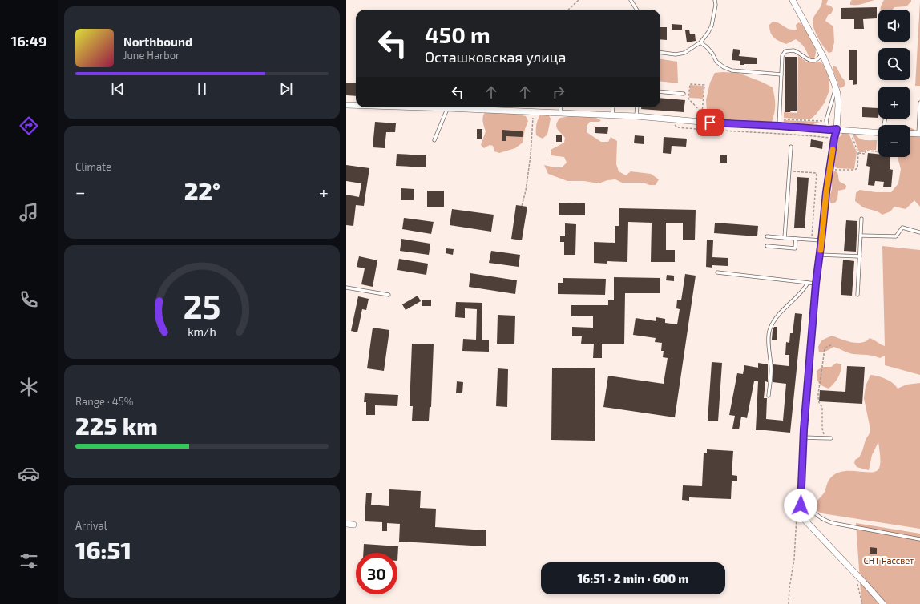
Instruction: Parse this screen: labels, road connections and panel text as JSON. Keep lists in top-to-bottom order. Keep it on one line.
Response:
{"parks":["СНТ Рассвет"],"page":{"tabs":"16:49","map_buttons":["+","−"],"turn":["450 m","Осташковская улица"],"song":["Northbound","June Harbor"],"tile":["Climate",["Range · 45%","225 km"],["Arrival","16:51"]],"heat":["−","22°","+"],"limit":"30","trip":"16:51 · 2 min · 600 m","gauge":["25","km/h"]}}
